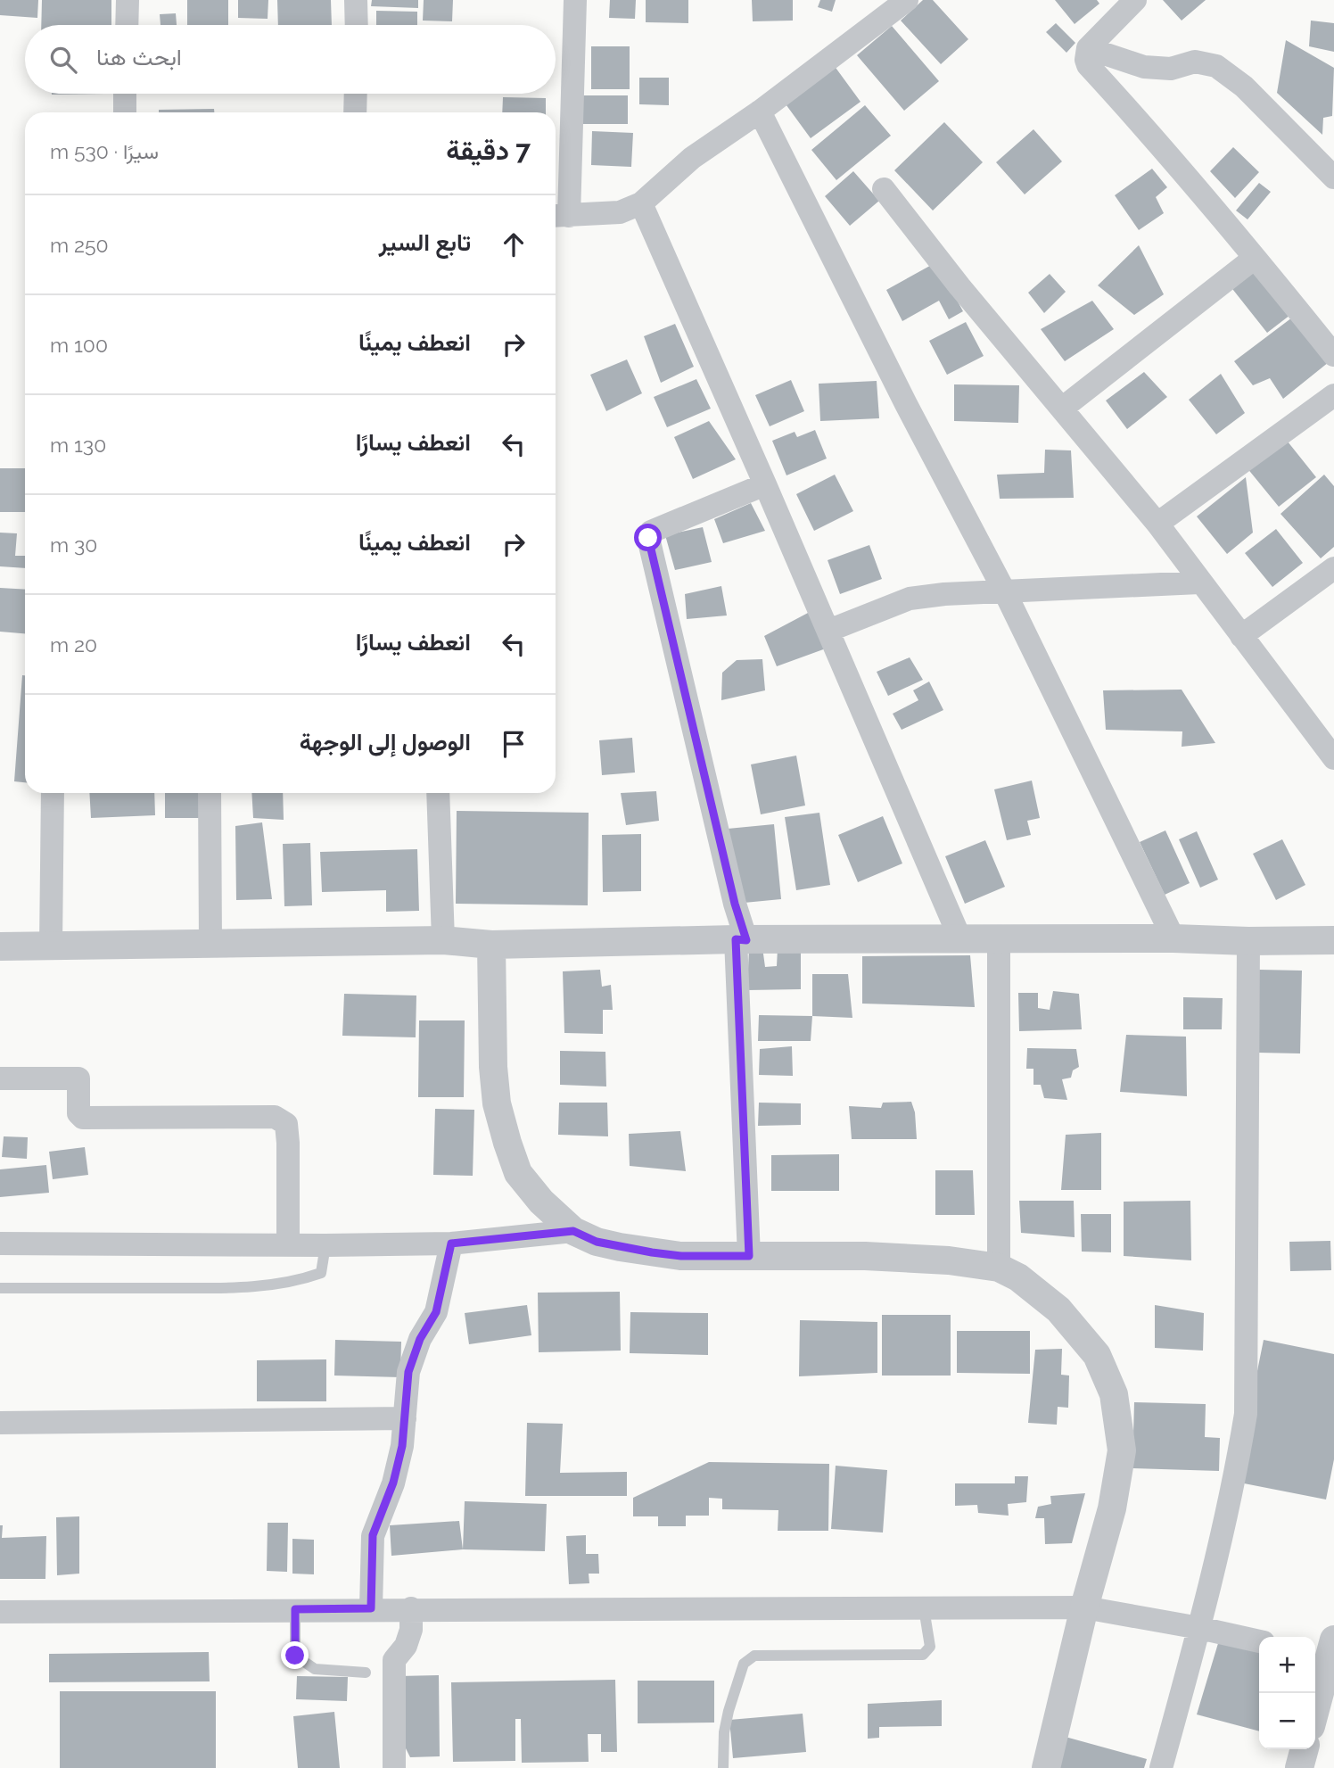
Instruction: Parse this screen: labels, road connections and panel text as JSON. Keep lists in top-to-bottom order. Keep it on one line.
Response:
{"page":{"search":"ابحث هنا","heading":["7 دقيقة","سيرًا · 530 m"],"list":[["تابع السير","250 m"],["انعطف يمينًا","100 m"],["انعطف يسارًا","130 m"],["انعطف يمينًا","30 m"],["انعطف يسارًا","20 m"],"الوصول إلى الوجهة"],"map_buttons":["+","−"]}}
